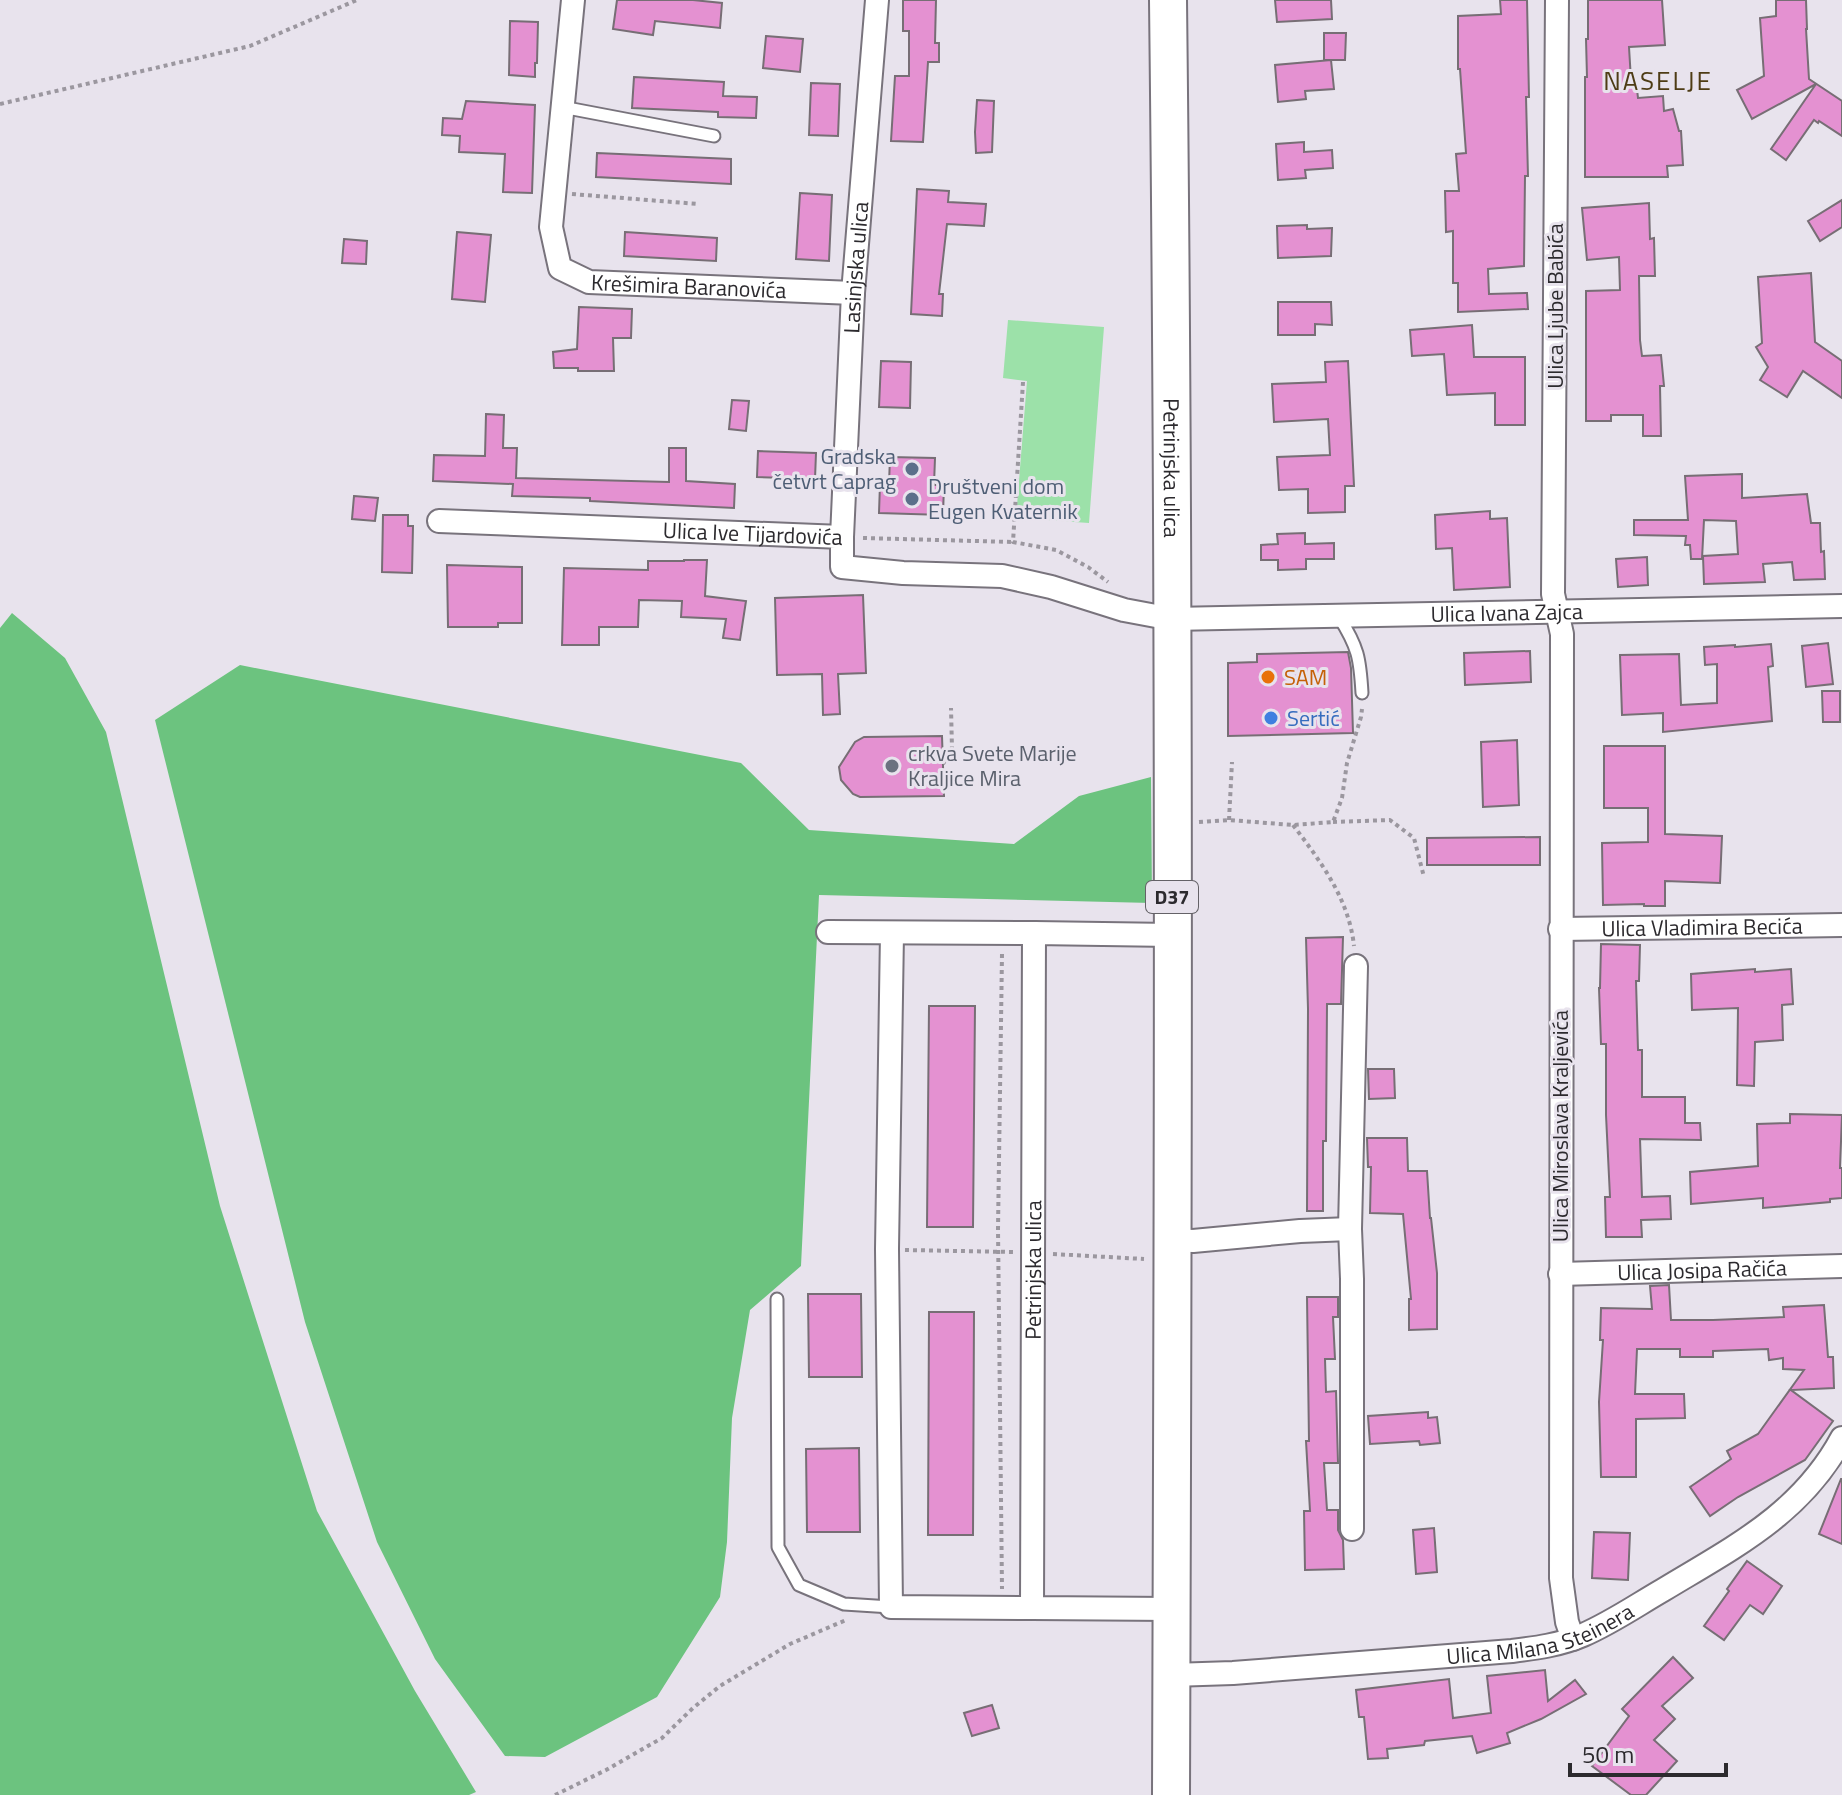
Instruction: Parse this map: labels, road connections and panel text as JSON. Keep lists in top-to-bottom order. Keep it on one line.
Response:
{"streets":{"main road":["Petrinjska ulica","D37"],"street":["Lasinjska ulica","Krešimira Baranovića","Ulica Ljube Babića","Ulica Ive Tijardovića","Ulica Ivana Zajca","Ulica Vladimira Becića","Ulica Miroslava Kraljevića","Ulica Josipa Račića","Ulica Milana Steinera"]},"crossings":[["Lasinjska ulica","Krešimira Baranovića"],["Lasinjska ulica","Ulica Ive Tijardovića"],["Ulica Ljube Babića","Ulica Ivana Zajca"],["Ulica Ljube Babića","Ulica Miroslava Kraljevića"],["Petrinjska ulica","Ulica Ive Tijardovića"],["Petrinjska ulica","Ulica Ivana Zajca"],["Petrinjska ulica","Ulica Milana Steinera"],["Ulica Ive Tijardovića","Ulica Ivana Zajca"],["Ulica Ivana Zajca","Ulica Miroslava Kraljevića"],["Ulica Vladimira Becića","Ulica Miroslava Kraljevića"],["Ulica Miroslava Kraljevića","Ulica Josipa Račića"],["Ulica Miroslava Kraljevića","Ulica Milana Steinera"]],"districts":["NASELJE"],"places":["Gradska četvrt Caprag","Društveni dom Eugen Kvaternik","SAM","Sertić","crkva Svete Marije Kraljice Mira"],"scale_bar":"50 m"}
